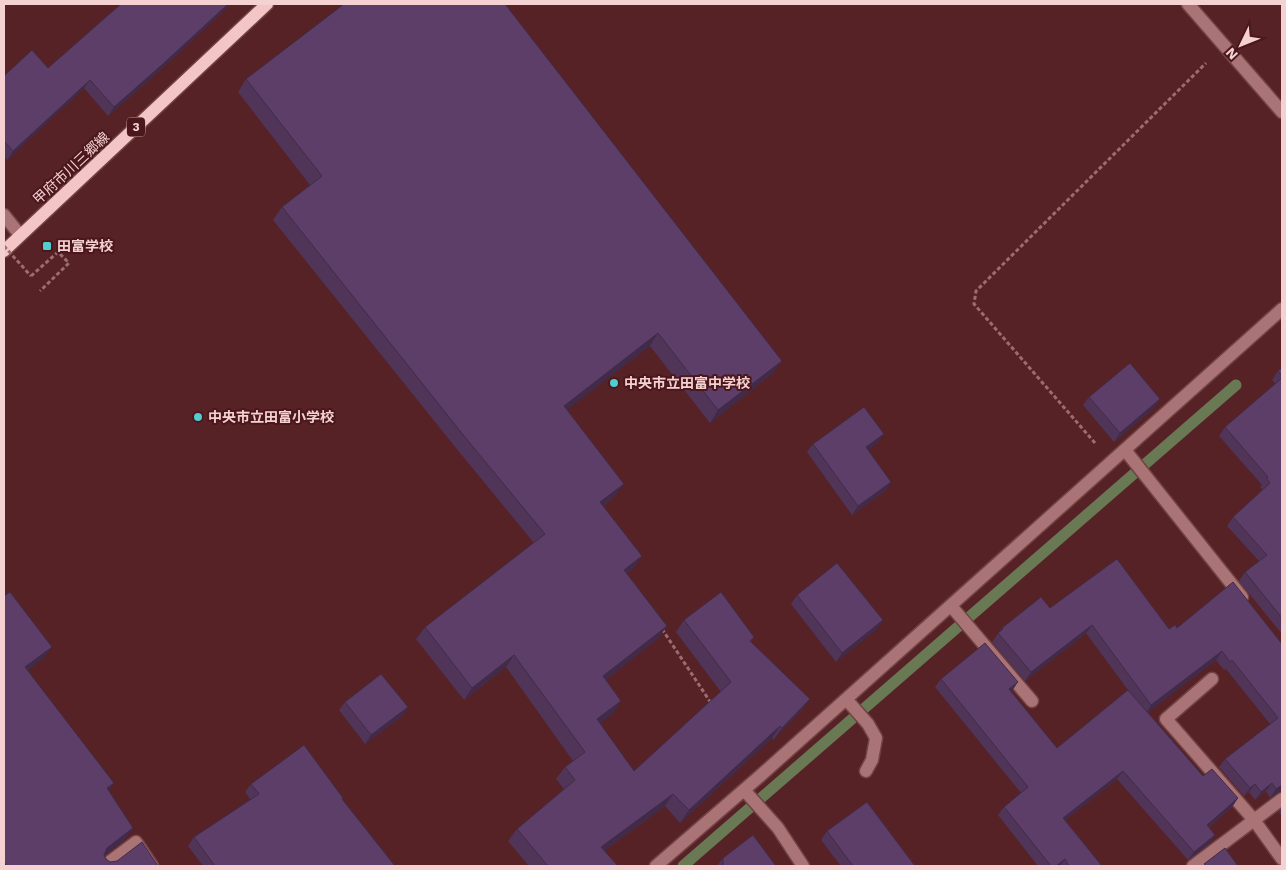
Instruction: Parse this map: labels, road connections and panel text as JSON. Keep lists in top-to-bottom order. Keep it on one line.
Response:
{"streets":{"main road":["3","甲府市川三郷線"]},"places":{"transit":["田富学校"],"other":["中央市立田富中学校","中央市立田富小学校"]},"north":"bottom left"}
